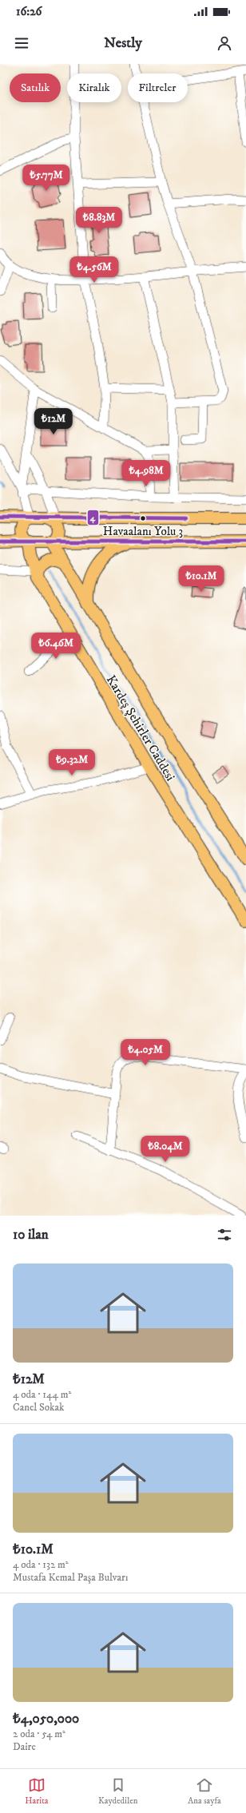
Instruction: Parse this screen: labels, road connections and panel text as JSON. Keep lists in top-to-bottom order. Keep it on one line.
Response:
{"streets":{"main road":["Kardeş Şehirler Caddesi"]},"places":["Havaalanı Yolu 3"],"lines":["transit line 4"],"page":{"status":"16:26","header":"Nestly","chip":["Satılık","Kiralık","Filtreler"],"price":["₺5.77M","₺8.83M","₺4.56M","₺12M","₺4.98M","₺10.1M","₺6.46M","₺9.32M","₺4.05M","₺8.04M"],"heading":"10 ilan","list":[{"name":"₺12M","note":"4 oda · 144 m² · Canel Sokak"},{"name":"₺10.1M","note":"4 oda · 132 m² · Mustafa Kemal Paşa Bulvarı"},{"name":"₺4,050,000","note":"2 oda · 54 m² · Daire"}],"tabs":["Harita","Kaydedilen","Ana sayfa"]}}
